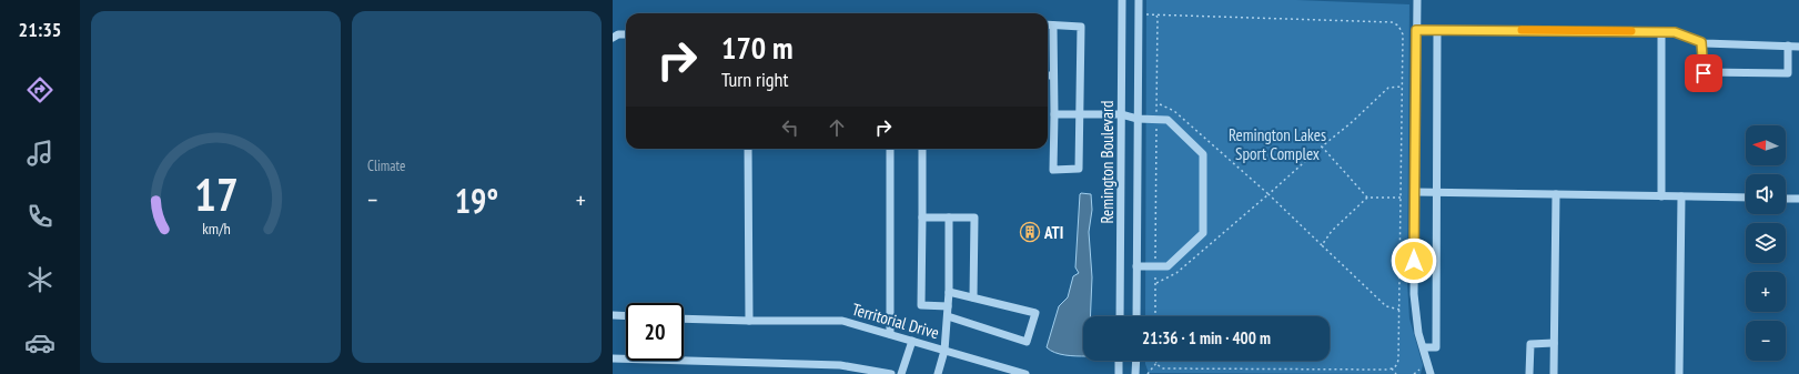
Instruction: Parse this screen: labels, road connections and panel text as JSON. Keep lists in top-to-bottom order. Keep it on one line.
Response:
{"streets":{"street":["Remington Boulevard","Territorial Drive"]},"parks":["Remington Lakes Sport Complex"],"places":{"building":["ATI"]},"north":"left","page":{"tabs":"21:35","tile":"Climate","turn":["170 m","Turn right"],"map_buttons":["+","−"],"heat":["−","19°","+"],"limit":"20","trip":"21:36 · 1 min · 400 m","gauge":["17","km/h"]}}
